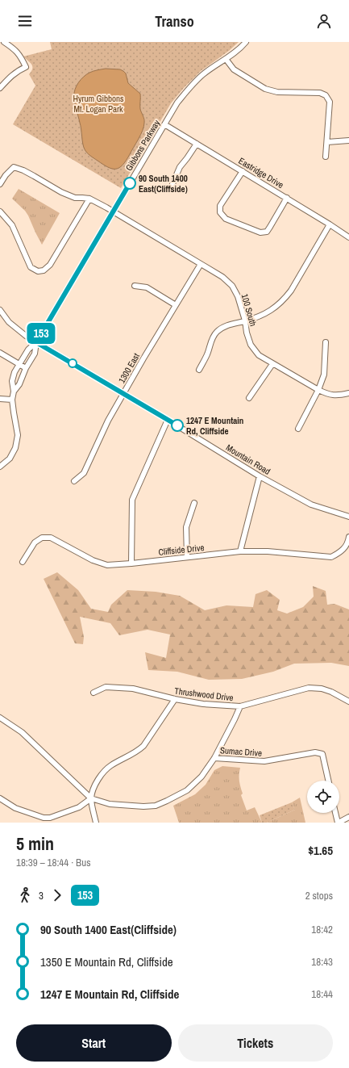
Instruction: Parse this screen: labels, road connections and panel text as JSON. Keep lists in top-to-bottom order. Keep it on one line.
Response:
{"streets":{"street":["Gibbons Parkway","Eastridge Drive","100 South","1300 East","Mountain Road","Cliffside Drive","Thrushwood Drive","Sumac Drive"]},"crossings":[["Gibbons Parkway","Eastridge Drive"],["Gibbons Parkway","100 South"],["Gibbons Parkway","Mountain Road"],["100 South","1300 East"],["1300 East","Mountain Road"]],"parks":["Hyrum Gibbons Mt. Logan Park"],"places":["90 South 1400 East(Cliffside)","1247 E Mountain Rd, Cliffside"],"lines":["bus line 153"],"page":{"header":"Transo","on_map":"153","heading":["5 min","18:39 – 18:44 · Bus","$1.65"],"legs":["3","153","2 stops"],"list":[{"name":"90 South 1400 East(Cliffside)","value":"18:42"},{"name":"1350 E Mountain Rd, Cliffside","value":"18:43"},{"name":"1247 E Mountain Rd, Cliffside","value":"18:44"}],"buttons":["Start","Tickets"]}}
